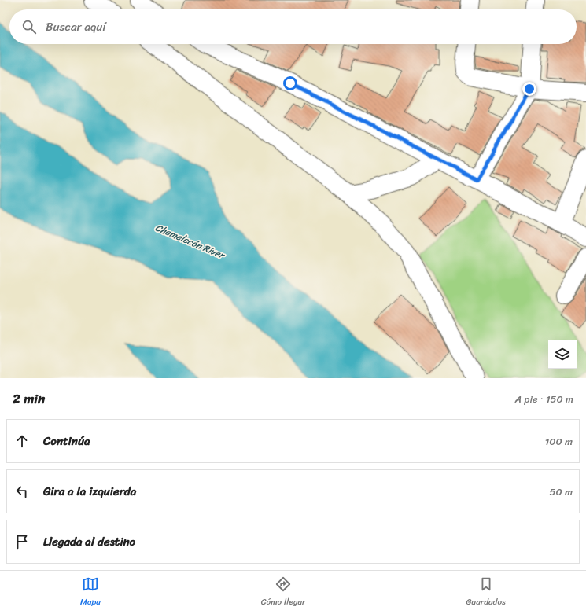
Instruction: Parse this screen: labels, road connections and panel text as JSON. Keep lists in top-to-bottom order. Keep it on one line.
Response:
{"water":["Chamelecón River"],"page":{"search":"Buscar aquí","heading":["2 min","A pie · 150 m"],"list":[["Continúa","100 m"],["Gira a la izquierda","50 m"],"Llegada al destino"],"nav":["Mapa","Cómo llegar","Guardados"]}}
